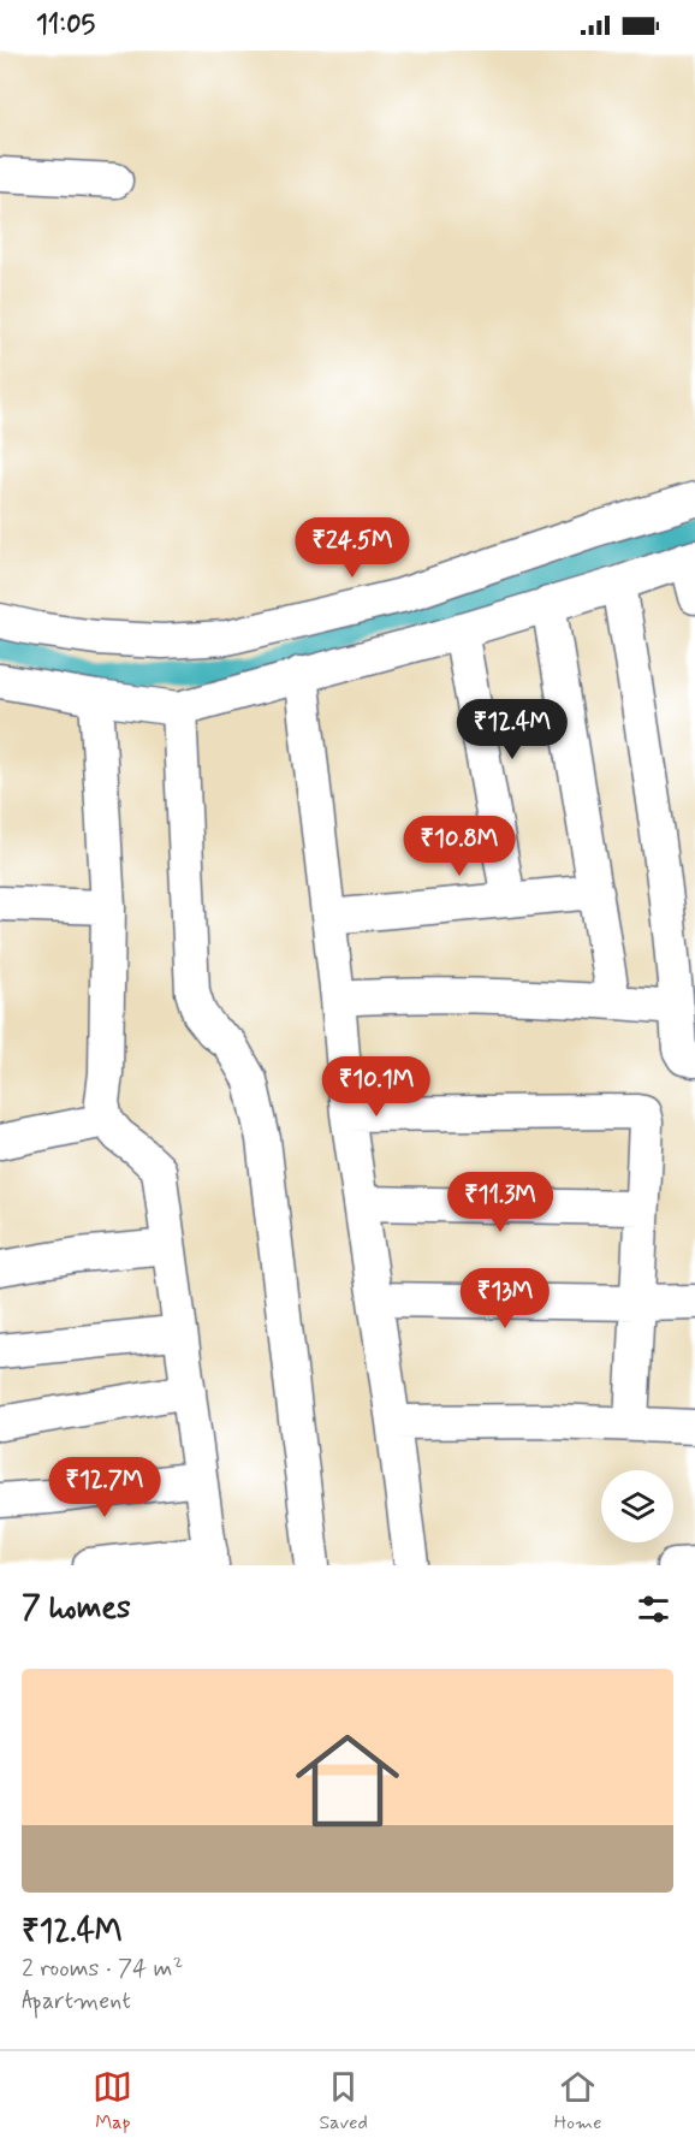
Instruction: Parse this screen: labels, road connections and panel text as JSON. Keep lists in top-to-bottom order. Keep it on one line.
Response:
{"page":{"status":"11:05","price":["₹24.5M","₹12.4M","₹10.8M","₹10.1M","₹11.3M","₹13M","₹12.7M"],"heading":"7 homes","list":[{"name":"₹12.4M","note":"2 rooms · 74 m² · Apartment"}],"tabs":["Map","Saved","Home"]}}
